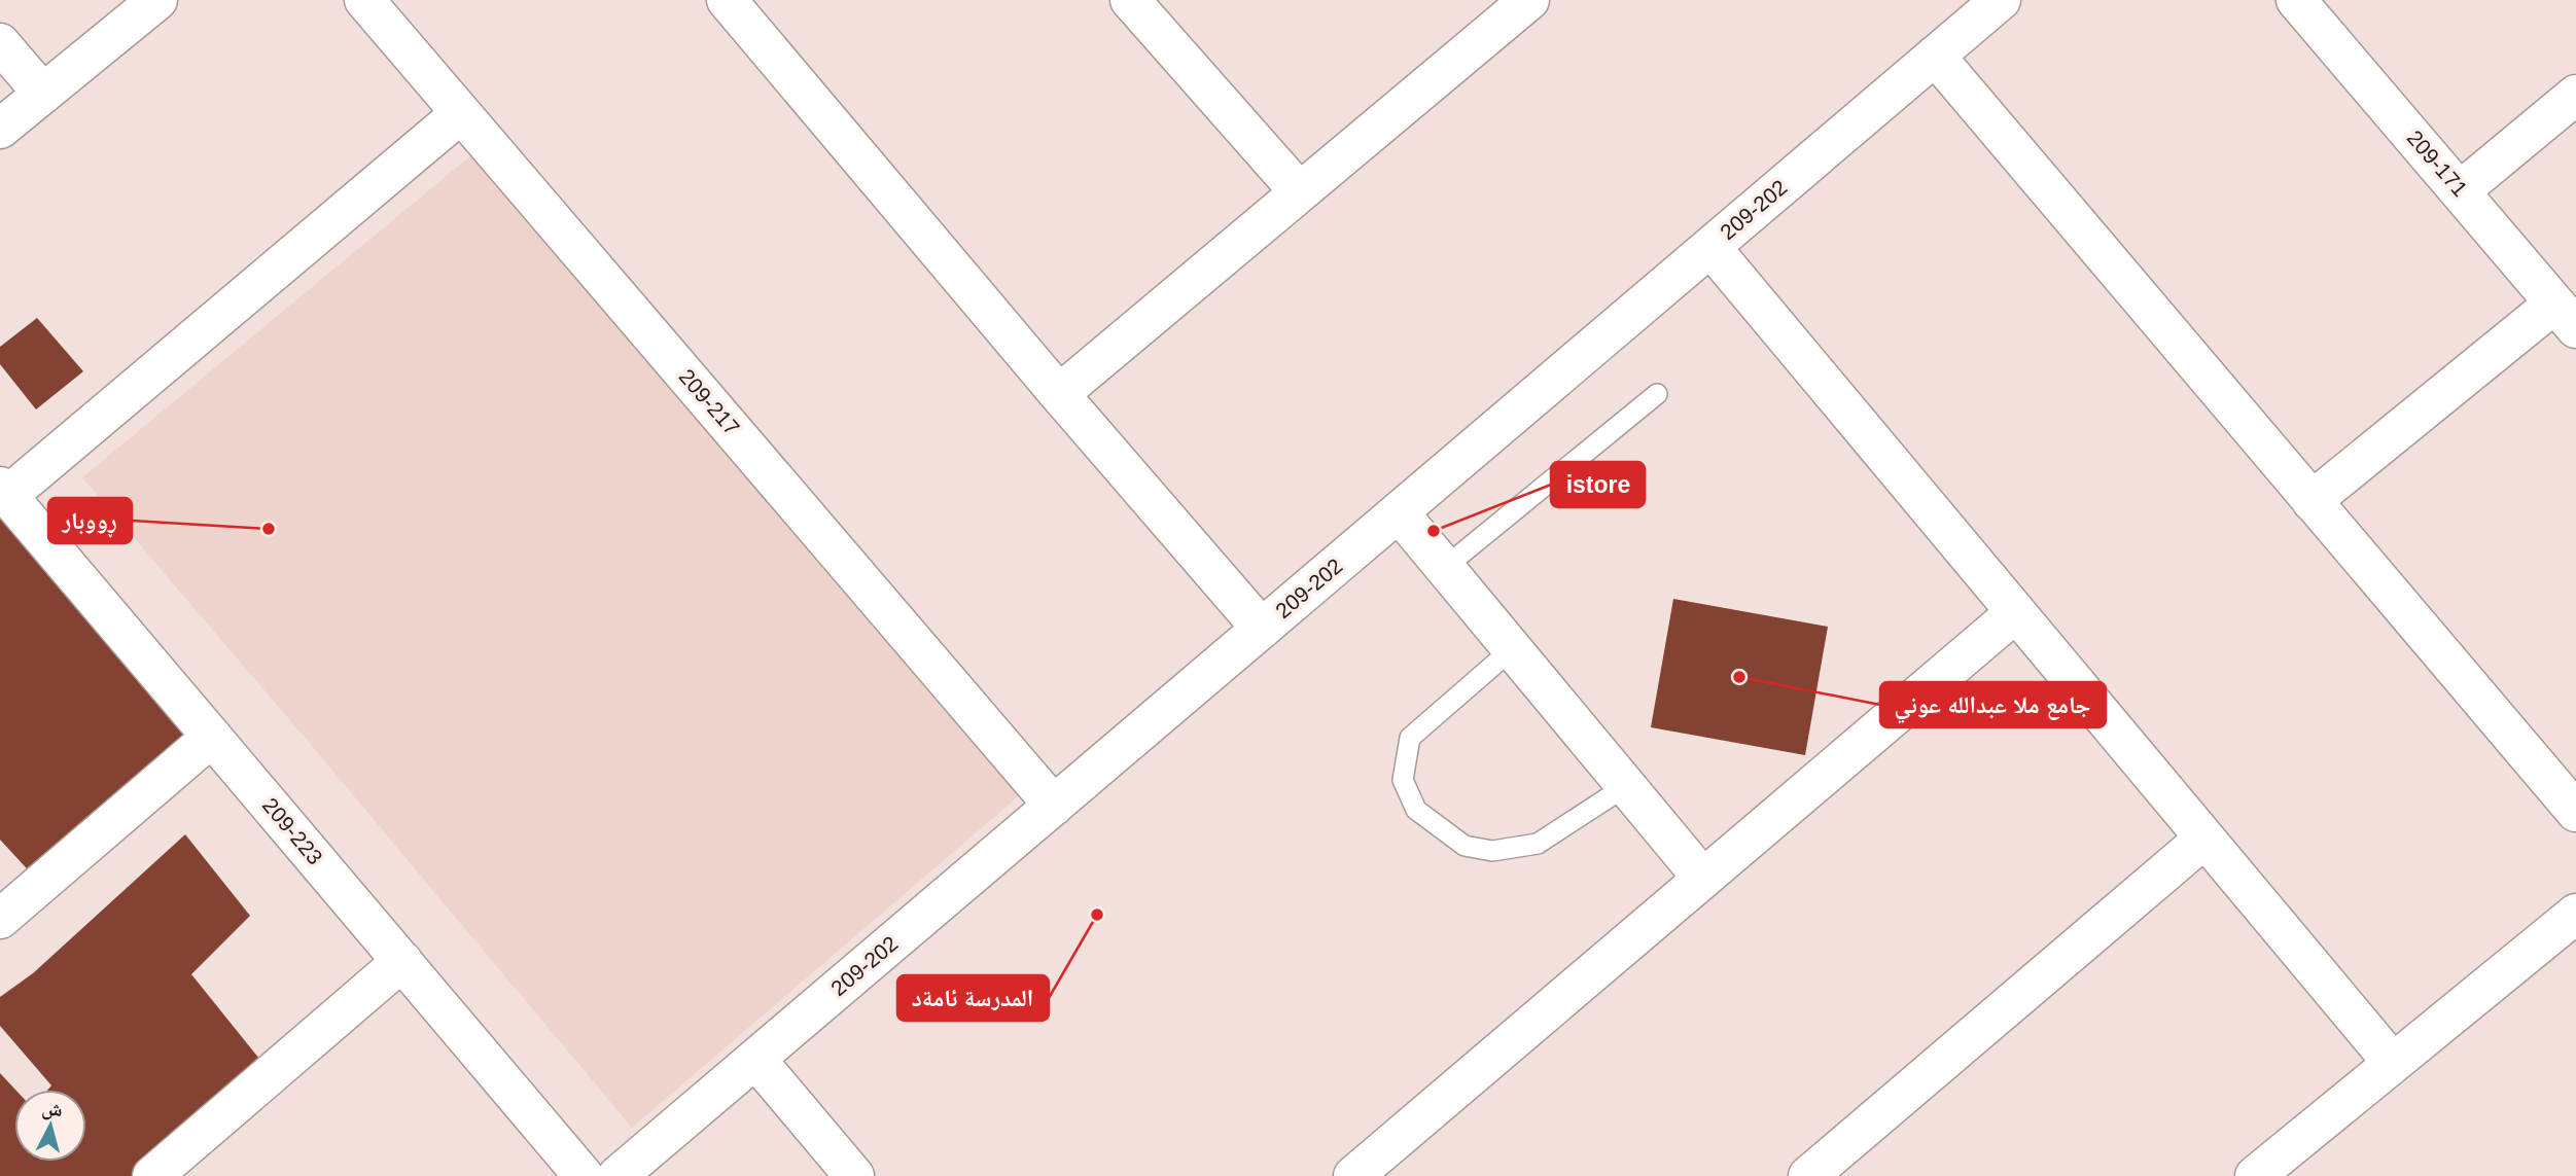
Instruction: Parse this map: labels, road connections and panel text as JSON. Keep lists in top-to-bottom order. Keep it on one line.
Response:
{"streets":{"street":["209-171","209-202","209-217","209-223"]},"crossings":[["209-202","209-217"]],"places":["ڕووبار","istore","جامع ملا عبدالله عوني","المدرسة ئامةد"],"north":"top"}
